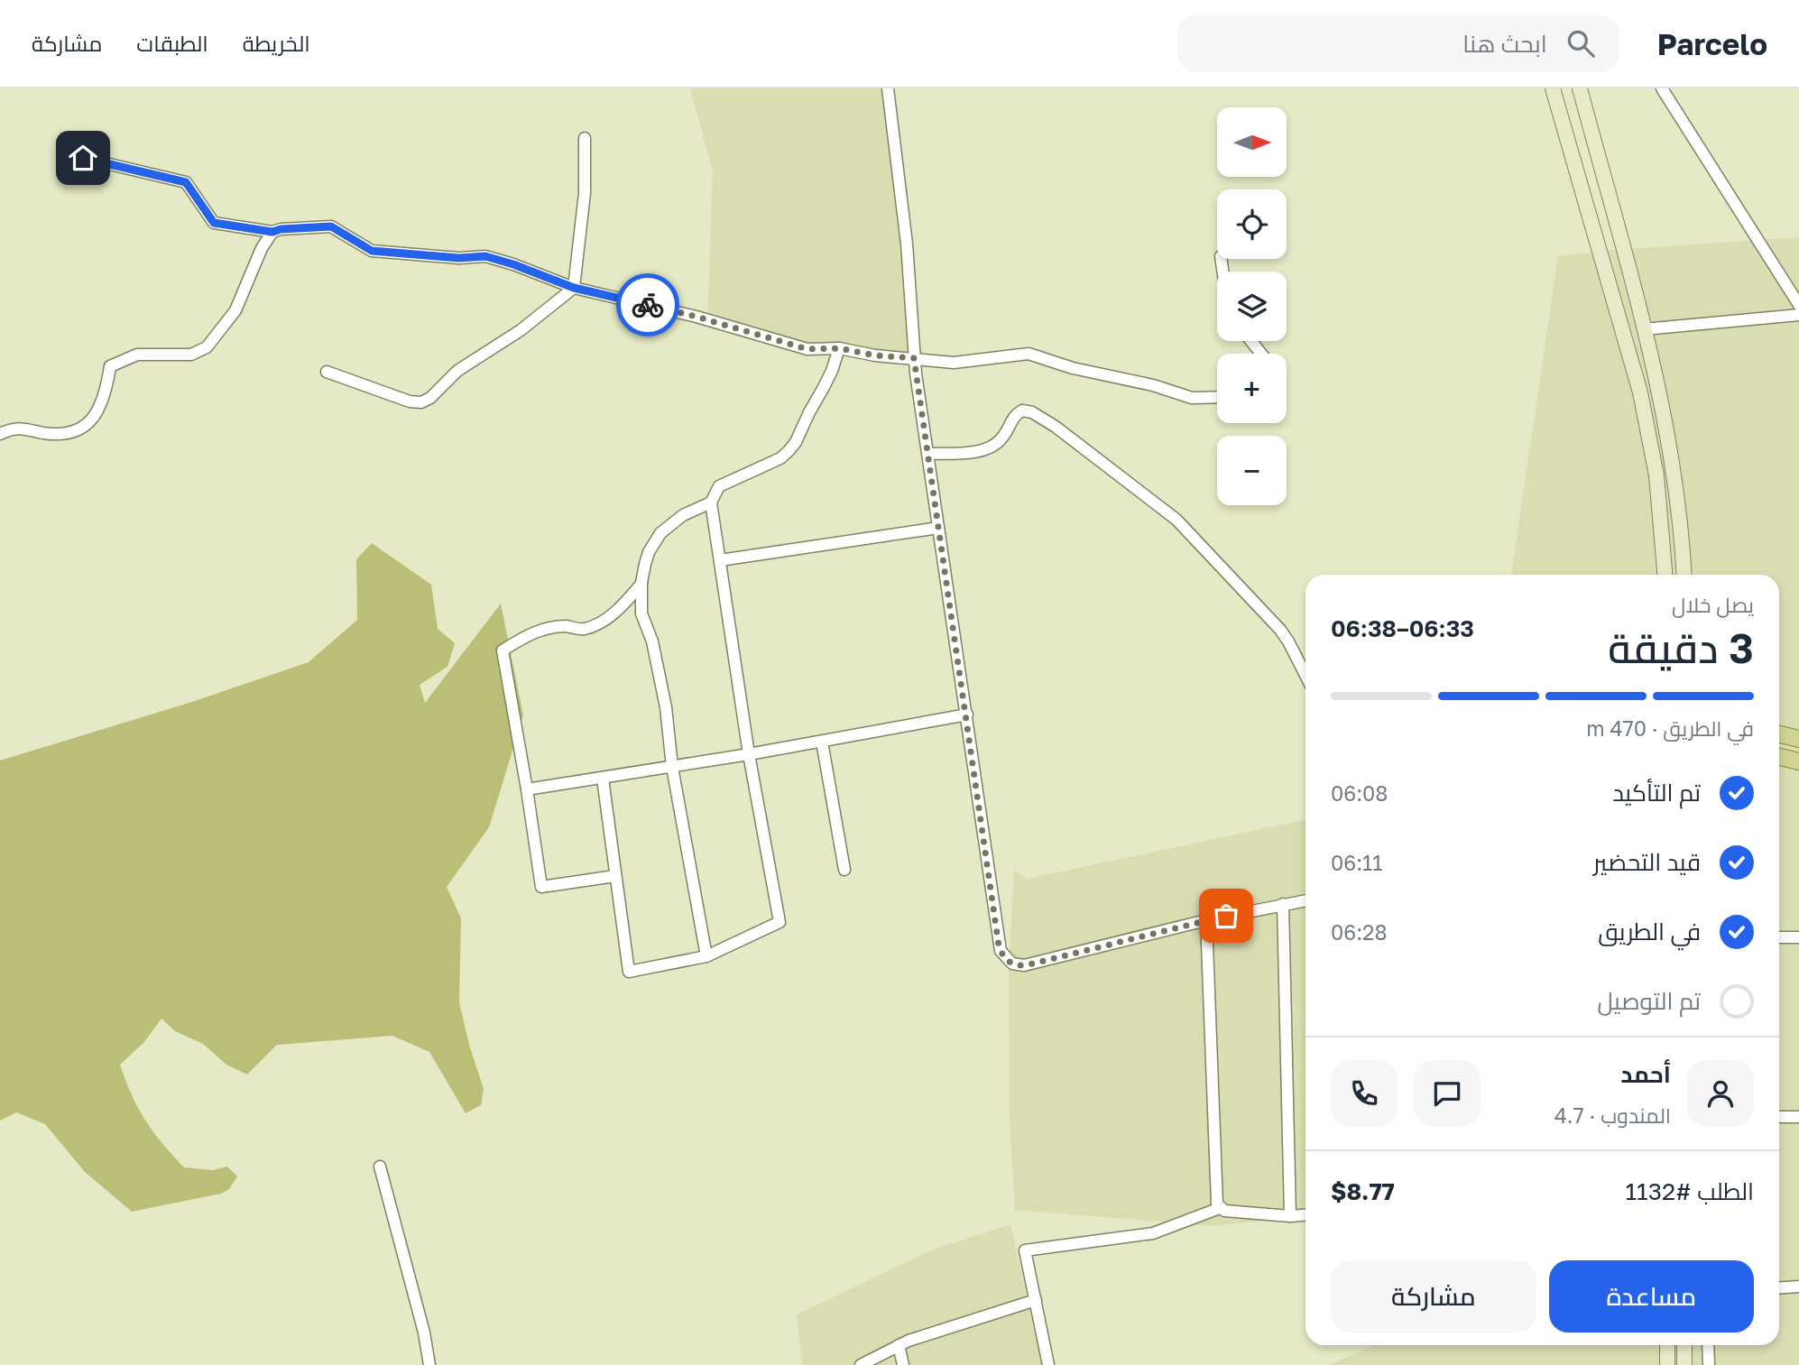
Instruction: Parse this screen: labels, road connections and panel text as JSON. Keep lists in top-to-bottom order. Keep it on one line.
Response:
{"north":"right","page":{"header":"Parcelo","search":"ابحث هنا","nav":["الخريطة","الطبقات","مشاركة"],"map_buttons":["+","−"],"heading":["3 دقيقة","يصل خلال","06:33–06:38"],"panel":["أحمد","المندوب · 4.7","الطلب #1132","$8.77"],"bar":"في الطريق · 470 m","list":[["تم التأكيد","06:08"],["قيد التحضير","06:11"],["في الطريق","06:28"],"تم التوصيل"],"buttons":["مساعدة","مشاركة"]}}
